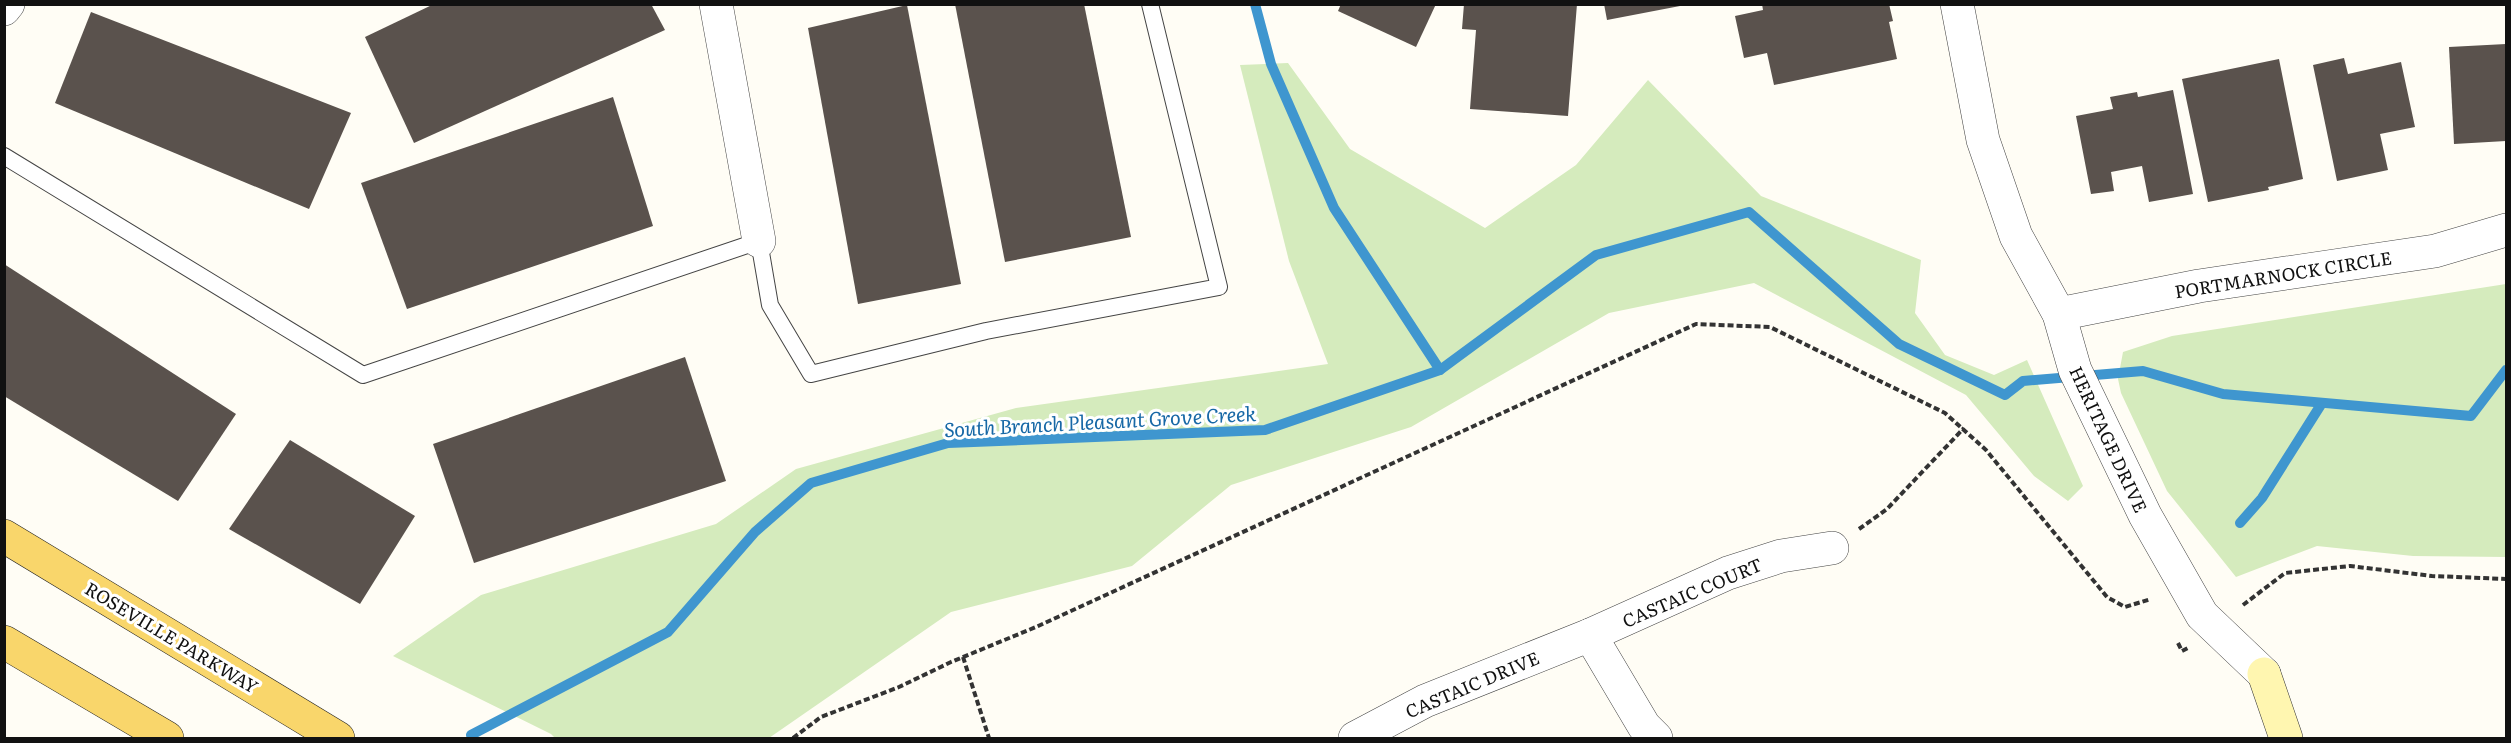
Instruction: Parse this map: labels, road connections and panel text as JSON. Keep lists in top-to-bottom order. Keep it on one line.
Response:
{"streets":{"main road":["ROSEVILLE PARKWAY"],"street":["PORTMARNOCK CIRCLE","HERITAGE DRIVE","CASTAIC COURT","CASTAIC DRIVE"]},"crossings":[["PORTMARNOCK CIRCLE","HERITAGE DRIVE"],["CASTAIC COURT","CASTAIC DRIVE"]],"water":["South Branch Pleasant Grove Creek"]}
